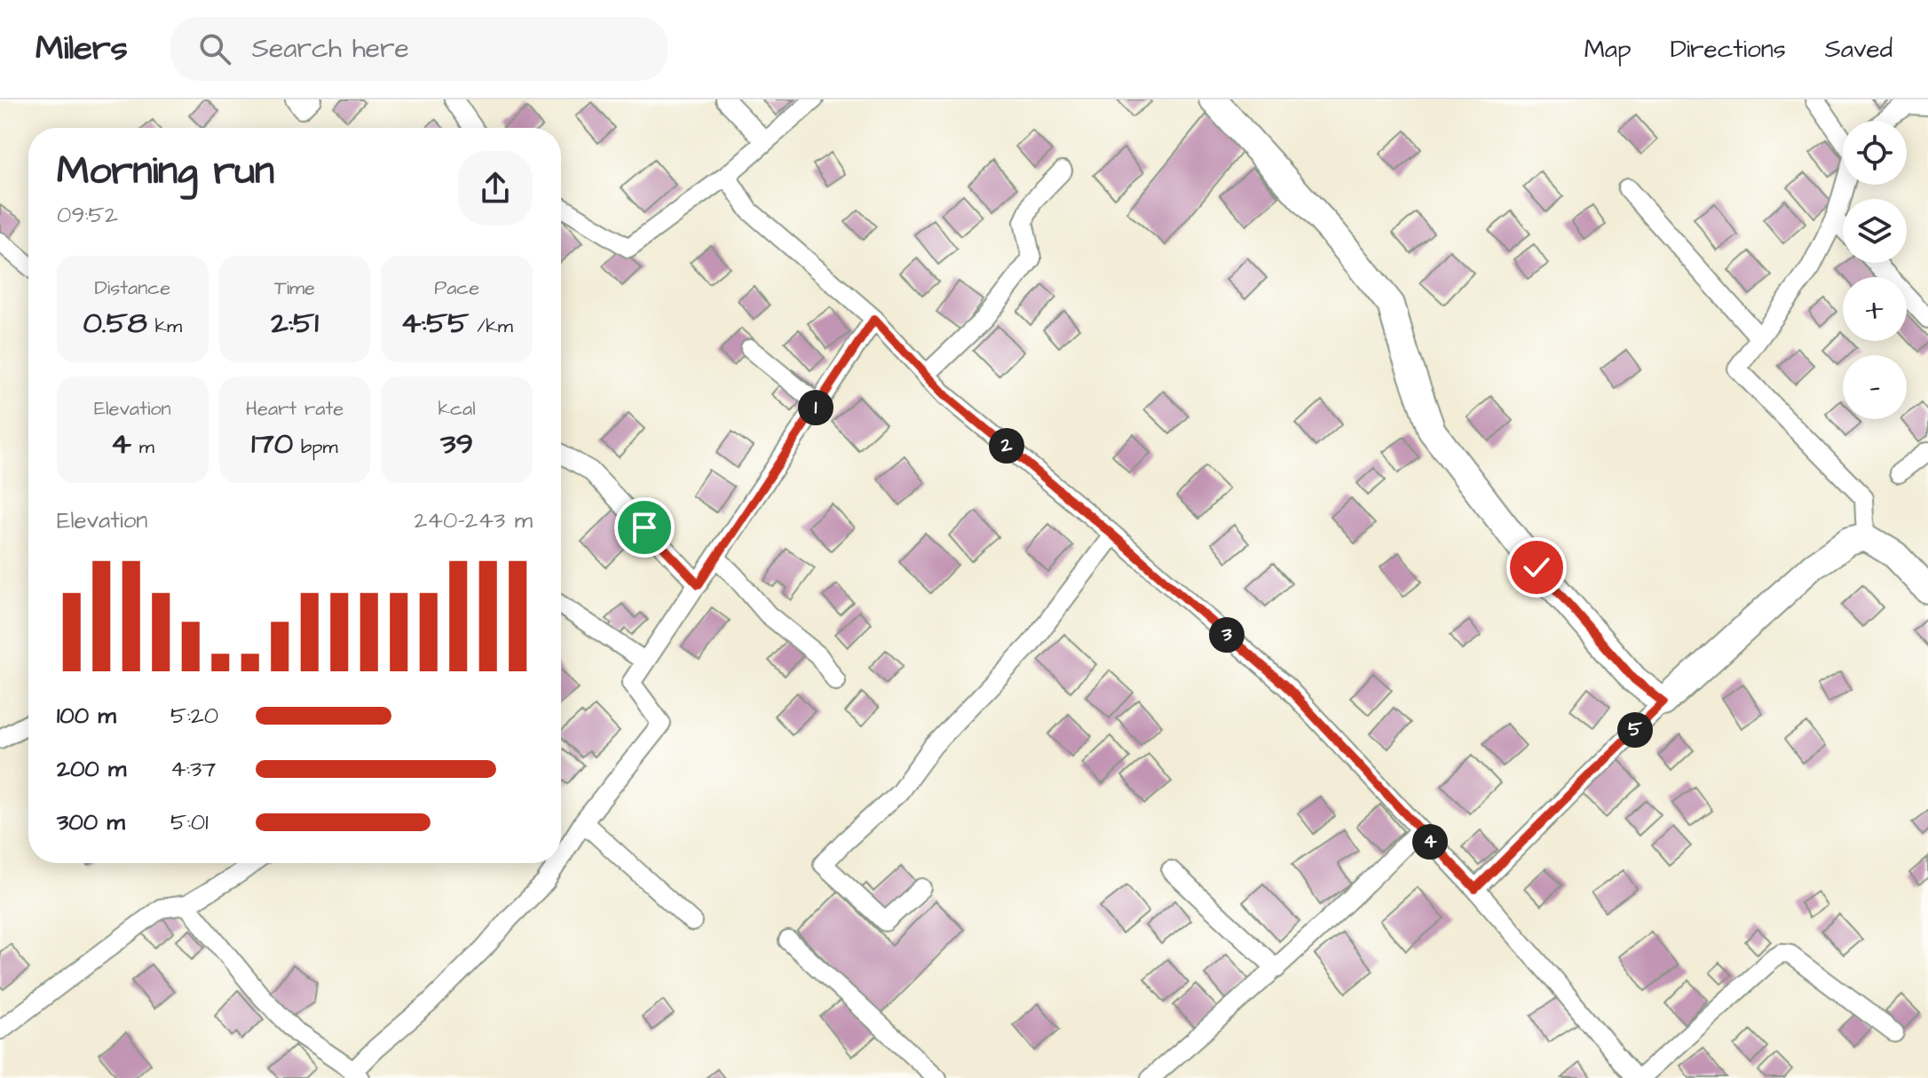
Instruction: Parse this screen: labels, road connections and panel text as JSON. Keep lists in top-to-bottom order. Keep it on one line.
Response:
{"page":{"header":"Milers","search":"Search here","nav":["Map","Directions","Saved"],"map_buttons":["+","−"],"heading":["Morning run","09:52"],"stats":[["Distance","0.58 km"],["Time","2:51"],["Pace","4:55 /km"],["Elevation","4 m"],["Heart rate","170 bpm"],["kcal","39"]],"pins":["1","2","3","5","4"],"chart":["Elevation","240–243 m"],"list":[{"name":"100 m","note":"5:20"},{"name":"200 m","note":"4:37"},{"name":"300 m","note":"5:01"}]}}
